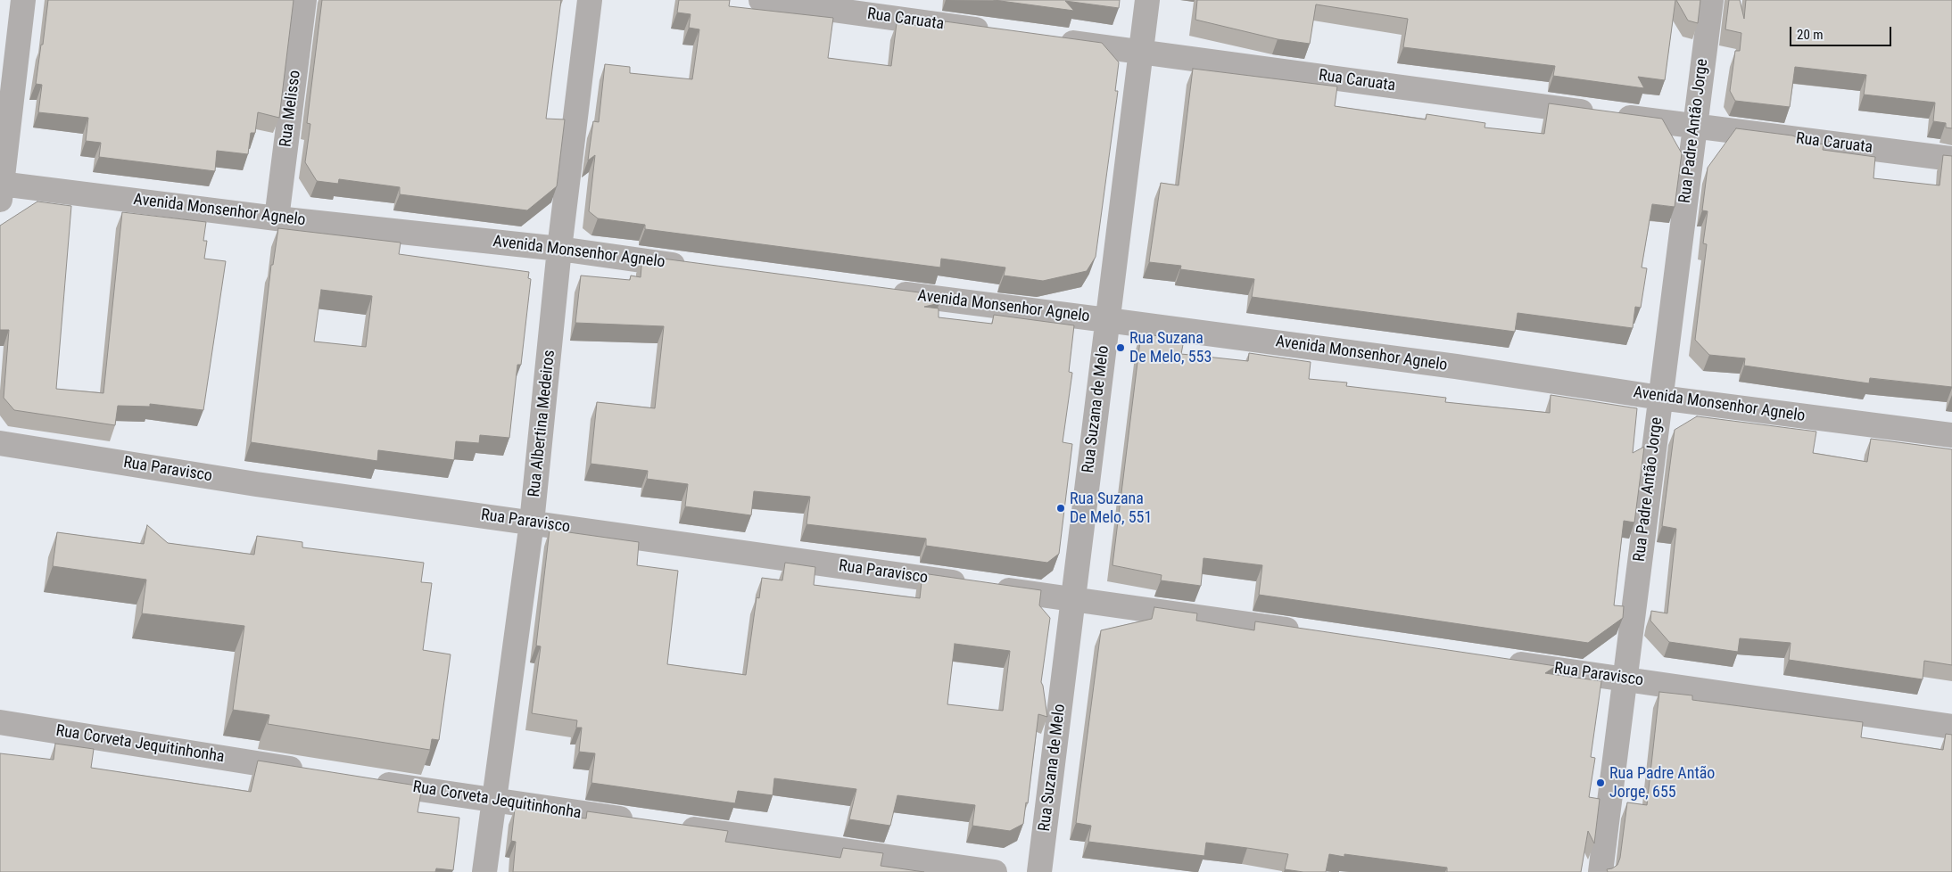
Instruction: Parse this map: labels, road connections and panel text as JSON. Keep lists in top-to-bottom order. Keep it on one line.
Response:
{"streets":{"street":["Rua Caruata","Rua Melisso","Rua Padre Antão Jorge","Avenida Monsenhor Agnelo","Rua Suzana de Melo","Rua Albertina Medeiros","Rua Paravisco","Rua Corveta Jequitinhonha"]},"crossings":[["Rua Caruata","Rua Padre Antão Jorge"],["Rua Caruata","Rua Suzana de Melo"],["Rua Melisso","Avenida Monsenhor Agnelo"],["Rua Padre Antão Jorge","Avenida Monsenhor Agnelo"],["Rua Padre Antão Jorge","Rua Paravisco"],["Avenida Monsenhor Agnelo","Rua Suzana de Melo"],["Avenida Monsenhor Agnelo","Rua Albertina Medeiros"],["Rua Suzana de Melo","Rua Paravisco"],["Rua Albertina Medeiros","Rua Paravisco"],["Rua Albertina Medeiros","Rua Corveta Jequitinhonha"]],"places":["Rua Suzana De Melo, 553","Rua Suzana De Melo, 551","Rua Padre Antão Jorge, 655"],"scale_bar":"20 m"}
